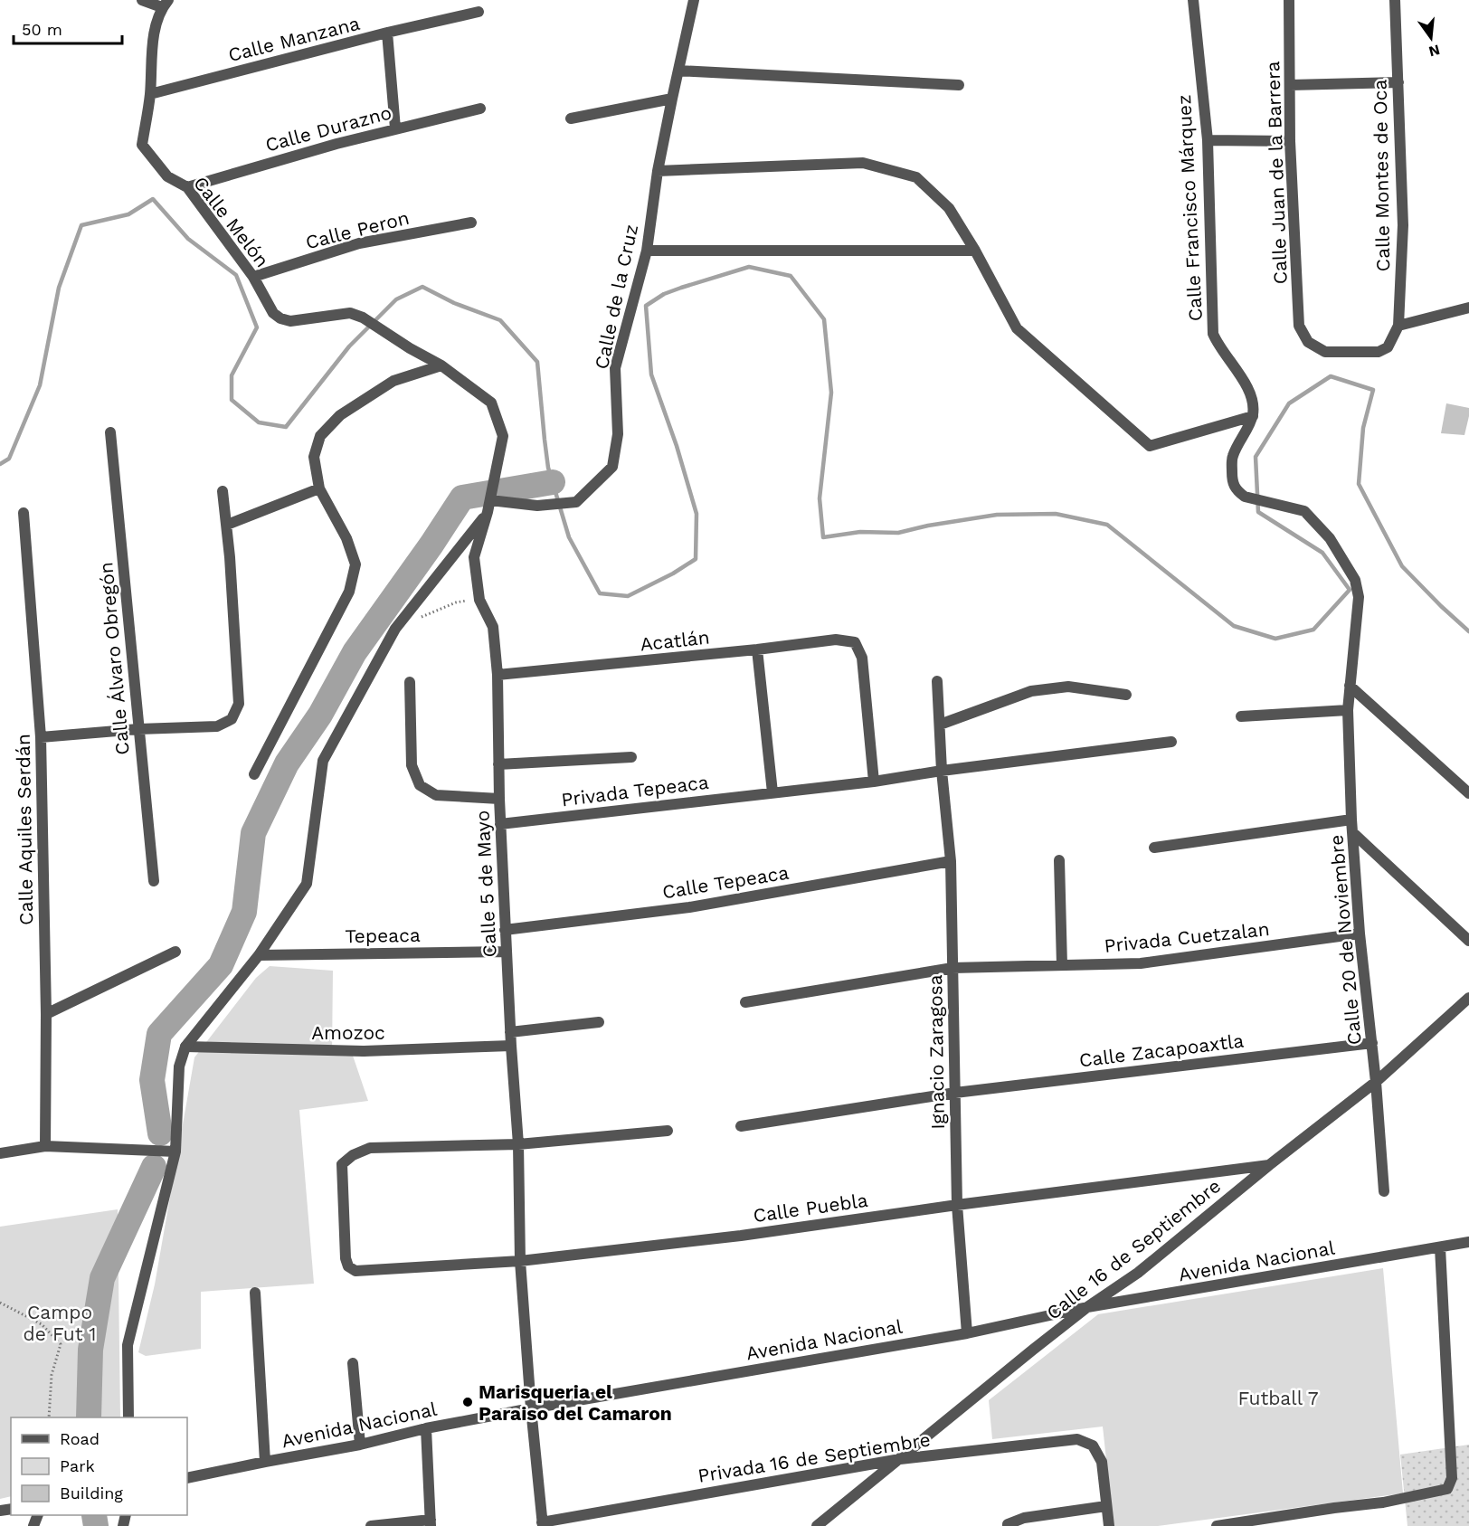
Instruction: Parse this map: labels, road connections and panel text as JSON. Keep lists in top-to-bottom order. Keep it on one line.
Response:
{"streets":{"street":["Calle Manzana","Calle Durazno","Calle Juan de la Barrera","Calle Montes de Oca","Calle Francisco Márquez","Calle Melón","Calle Peron","Calle de la Cruz","Acatlán","Calle Álvaro Obregón","Privada Tepeaca","Calle Aquiles Serdán","Calle Tepeaca","Calle 5 de Mayo","Tepeaca","Privada Cuetzalan","Calle 20 de Noviembre","Amozoc","Calle Zacapoaxtla","Ignacio Zaragosa","Calle Puebla","Calle 16 de Septiembre","Avenida Nacional","Privada 16 de Septiembre"]},"crossings":[["Calle Manzana","Calle Melón"],["Calle Durazno","Calle Melón"],["Calle Juan de la Barrera","Calle Montes de Oca"],["Calle Francisco Márquez","Calle 20 de Noviembre"],["Calle Melón","Calle Peron"],["Calle Melón","Calle 5 de Mayo"],["Calle de la Cruz","Calle 5 de Mayo"],["Acatlán","Calle 5 de Mayo"],["Privada Tepeaca","Calle 5 de Mayo"],["Calle Tepeaca","Calle 5 de Mayo"],["Calle Tepeaca","Ignacio Zaragosa"],["Calle 5 de Mayo","Tepeaca"],["Calle 5 de Mayo","Amozoc"],["Calle 5 de Mayo","Calle Puebla"],["Calle 5 de Mayo","Avenida Nacional"],["Calle 5 de Mayo","Privada 16 de Septiembre"],["Privada Cuetzalan","Calle 20 de Noviembre"],["Privada Cuetzalan","Ignacio Zaragosa"],["Calle 20 de Noviembre","Calle Zacapoaxtla"],["Calle 20 de Noviembre","Calle 16 de Septiembre"],["Calle Zacapoaxtla","Ignacio Zaragosa"],["Ignacio Zaragosa","Calle Puebla"],["Ignacio Zaragosa","Avenida Nacional"],["Calle Puebla","Calle 16 de Septiembre"],["Calle 16 de Septiembre","Avenida Nacional"],["Calle 16 de Septiembre","Privada 16 de Septiembre"]],"parks":["Campo de Fut 1","Futball 7"],"places":["Marisqueria el Paraiso del Camaron"],"legend":["Road","Park","Building"],"scale_bar":"50 m","north":"bottom"}
